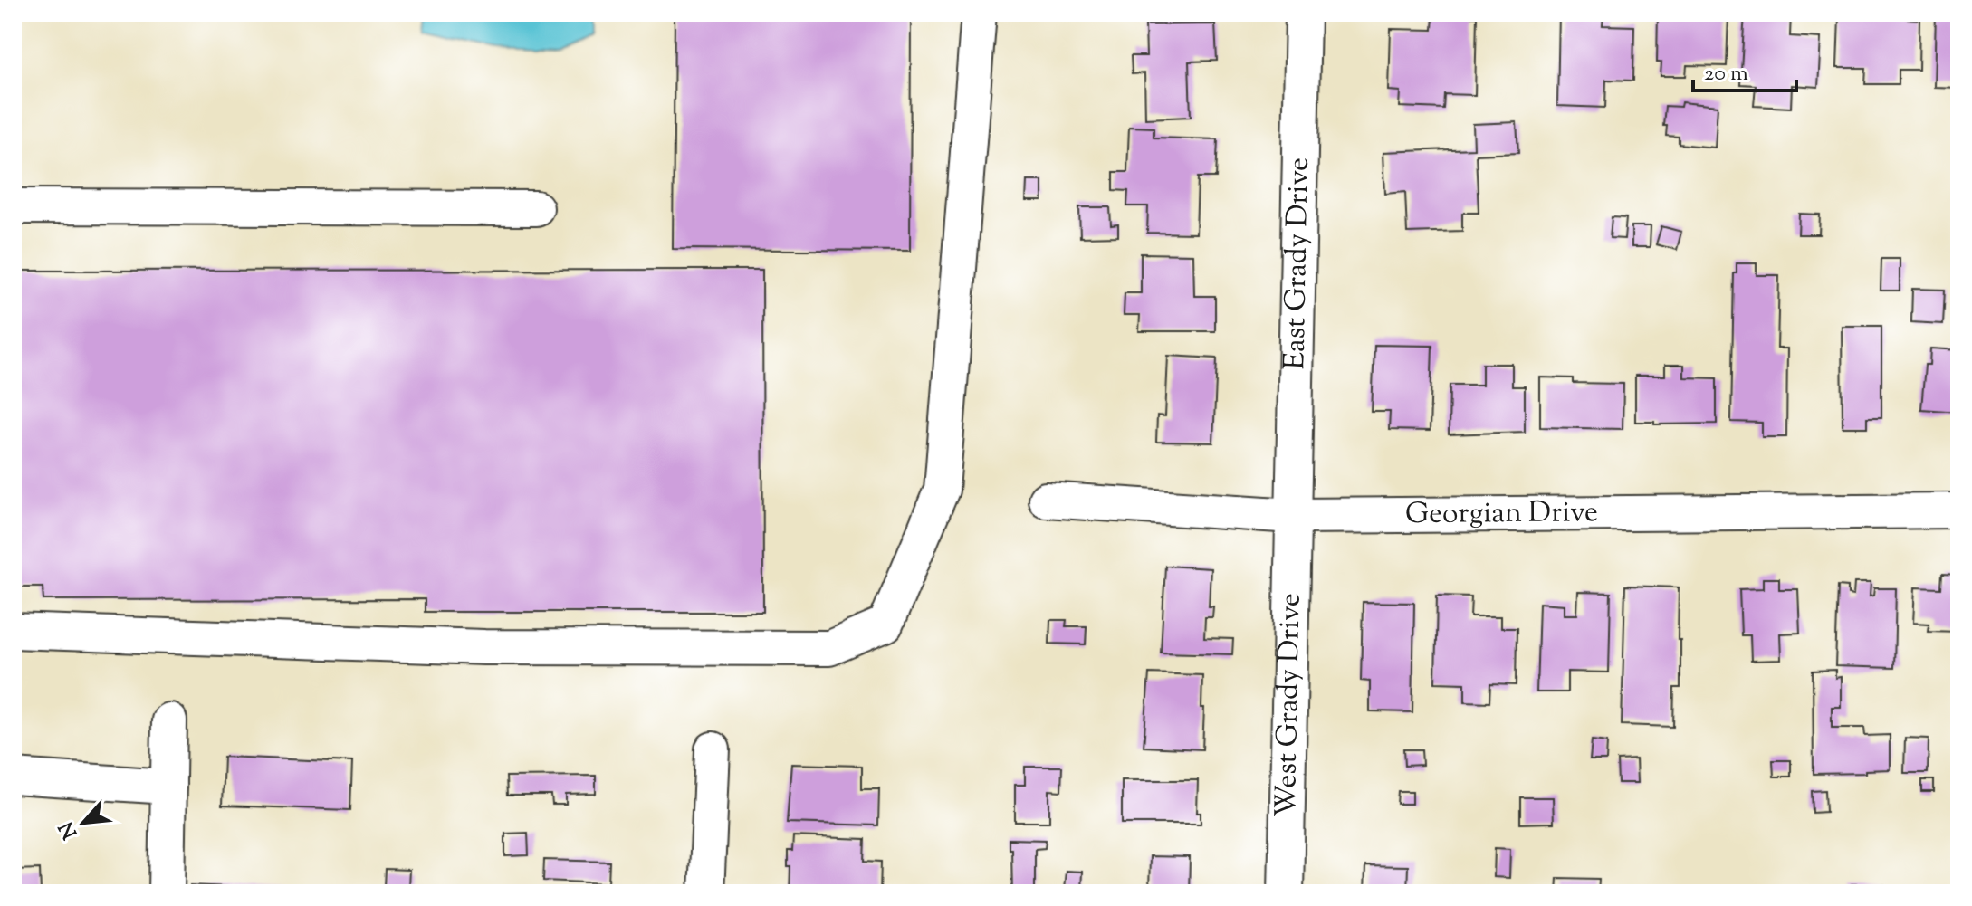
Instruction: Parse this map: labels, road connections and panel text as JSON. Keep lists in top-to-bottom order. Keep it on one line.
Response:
{"streets":{"street":["East Grady Drive","Georgian Drive","West Grady Drive"]},"crossings":[["East Grady Drive","Georgian Drive"],["East Grady Drive","West Grady Drive"],["Georgian Drive","West Grady Drive"]],"scale_bar":"20 m","north":"bottom left"}
